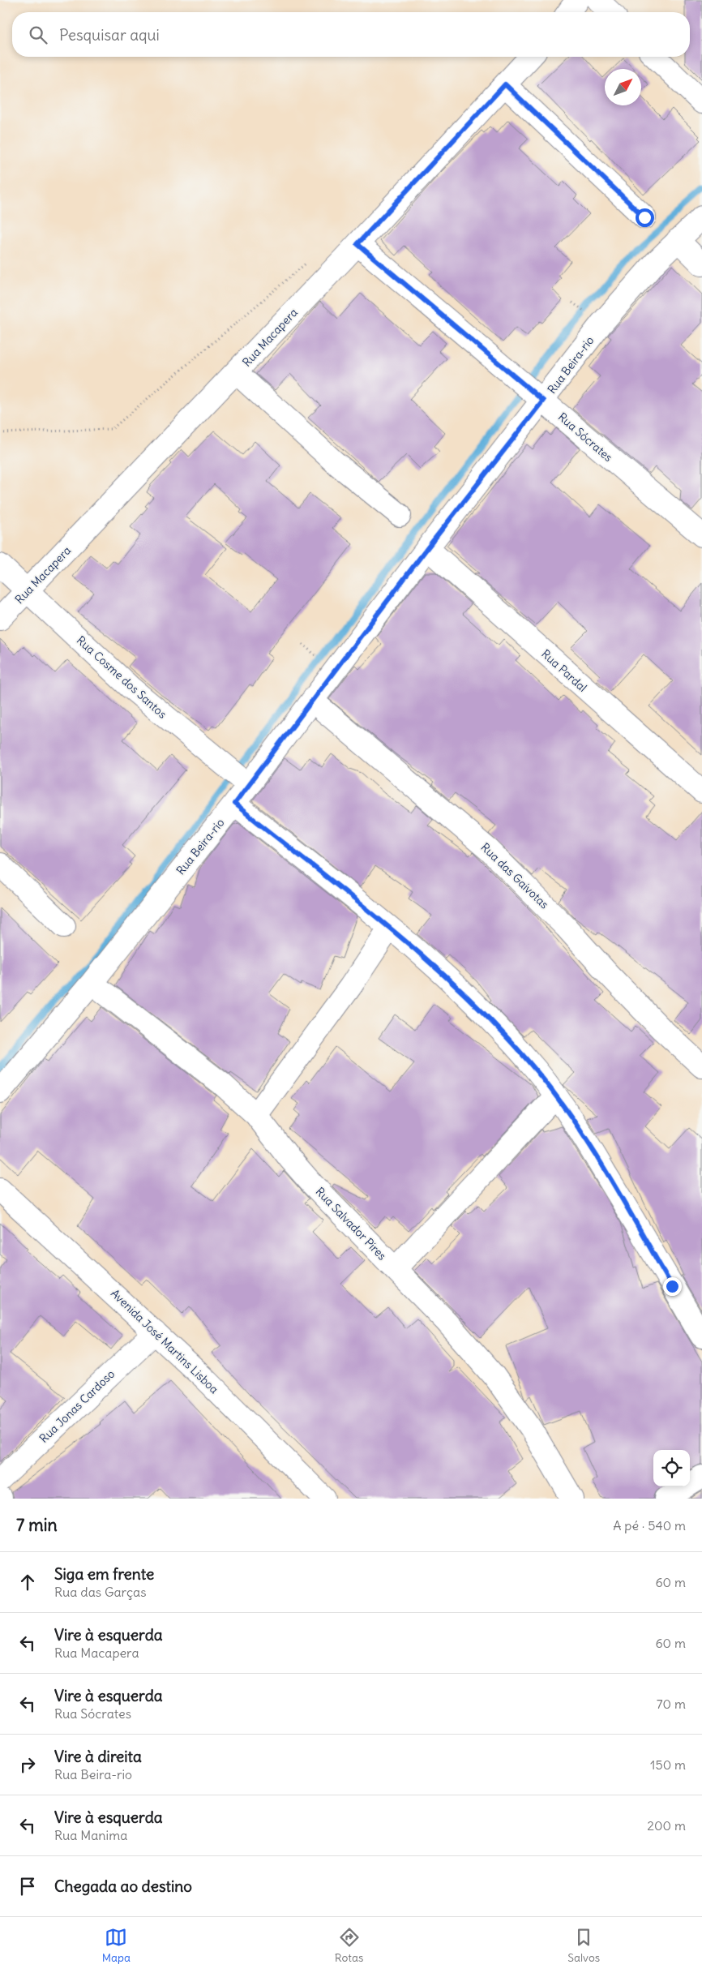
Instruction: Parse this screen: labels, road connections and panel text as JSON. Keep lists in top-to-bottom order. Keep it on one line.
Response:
{"streets":{"street":["Rua Macapera","Rua Beira-rio","Rua Sócrates","Rua Pardal","Rua Cosme dos Santos","Rua das Gaivotas","Rua Salvador Pires","Avenida José Martins Lisboa","Rua Jonas Cardoso"]},"crossings":[["Rua Macapera","Rua Sócrates"],["Rua Macapera","Rua Cosme dos Santos"],["Rua Beira-rio","Rua Sócrates"],["Rua Beira-rio","Rua Pardal"],["Rua Beira-rio","Rua Cosme dos Santos"],["Rua Beira-rio","Rua das Gaivotas"],["Rua Beira-rio","Rua Salvador Pires"],["Avenida José Martins Lisboa","Rua Jonas Cardoso"]],"north":"top right","page":{"search":"Pesquisar aqui","heading":["7 min","A pé · 540 m"],"list":[["Siga em frente","Rua das Garças","60 m"],["Vire à esquerda","Rua Macapera","60 m"],["Vire à esquerda","Rua Sócrates","70 m"],["Vire à direita","Rua Beira-rio","150 m"],["Vire à esquerda","Rua Manima","200 m"],"Chegada ao destino"],"nav":["Mapa","Rotas","Salvos"]}}
